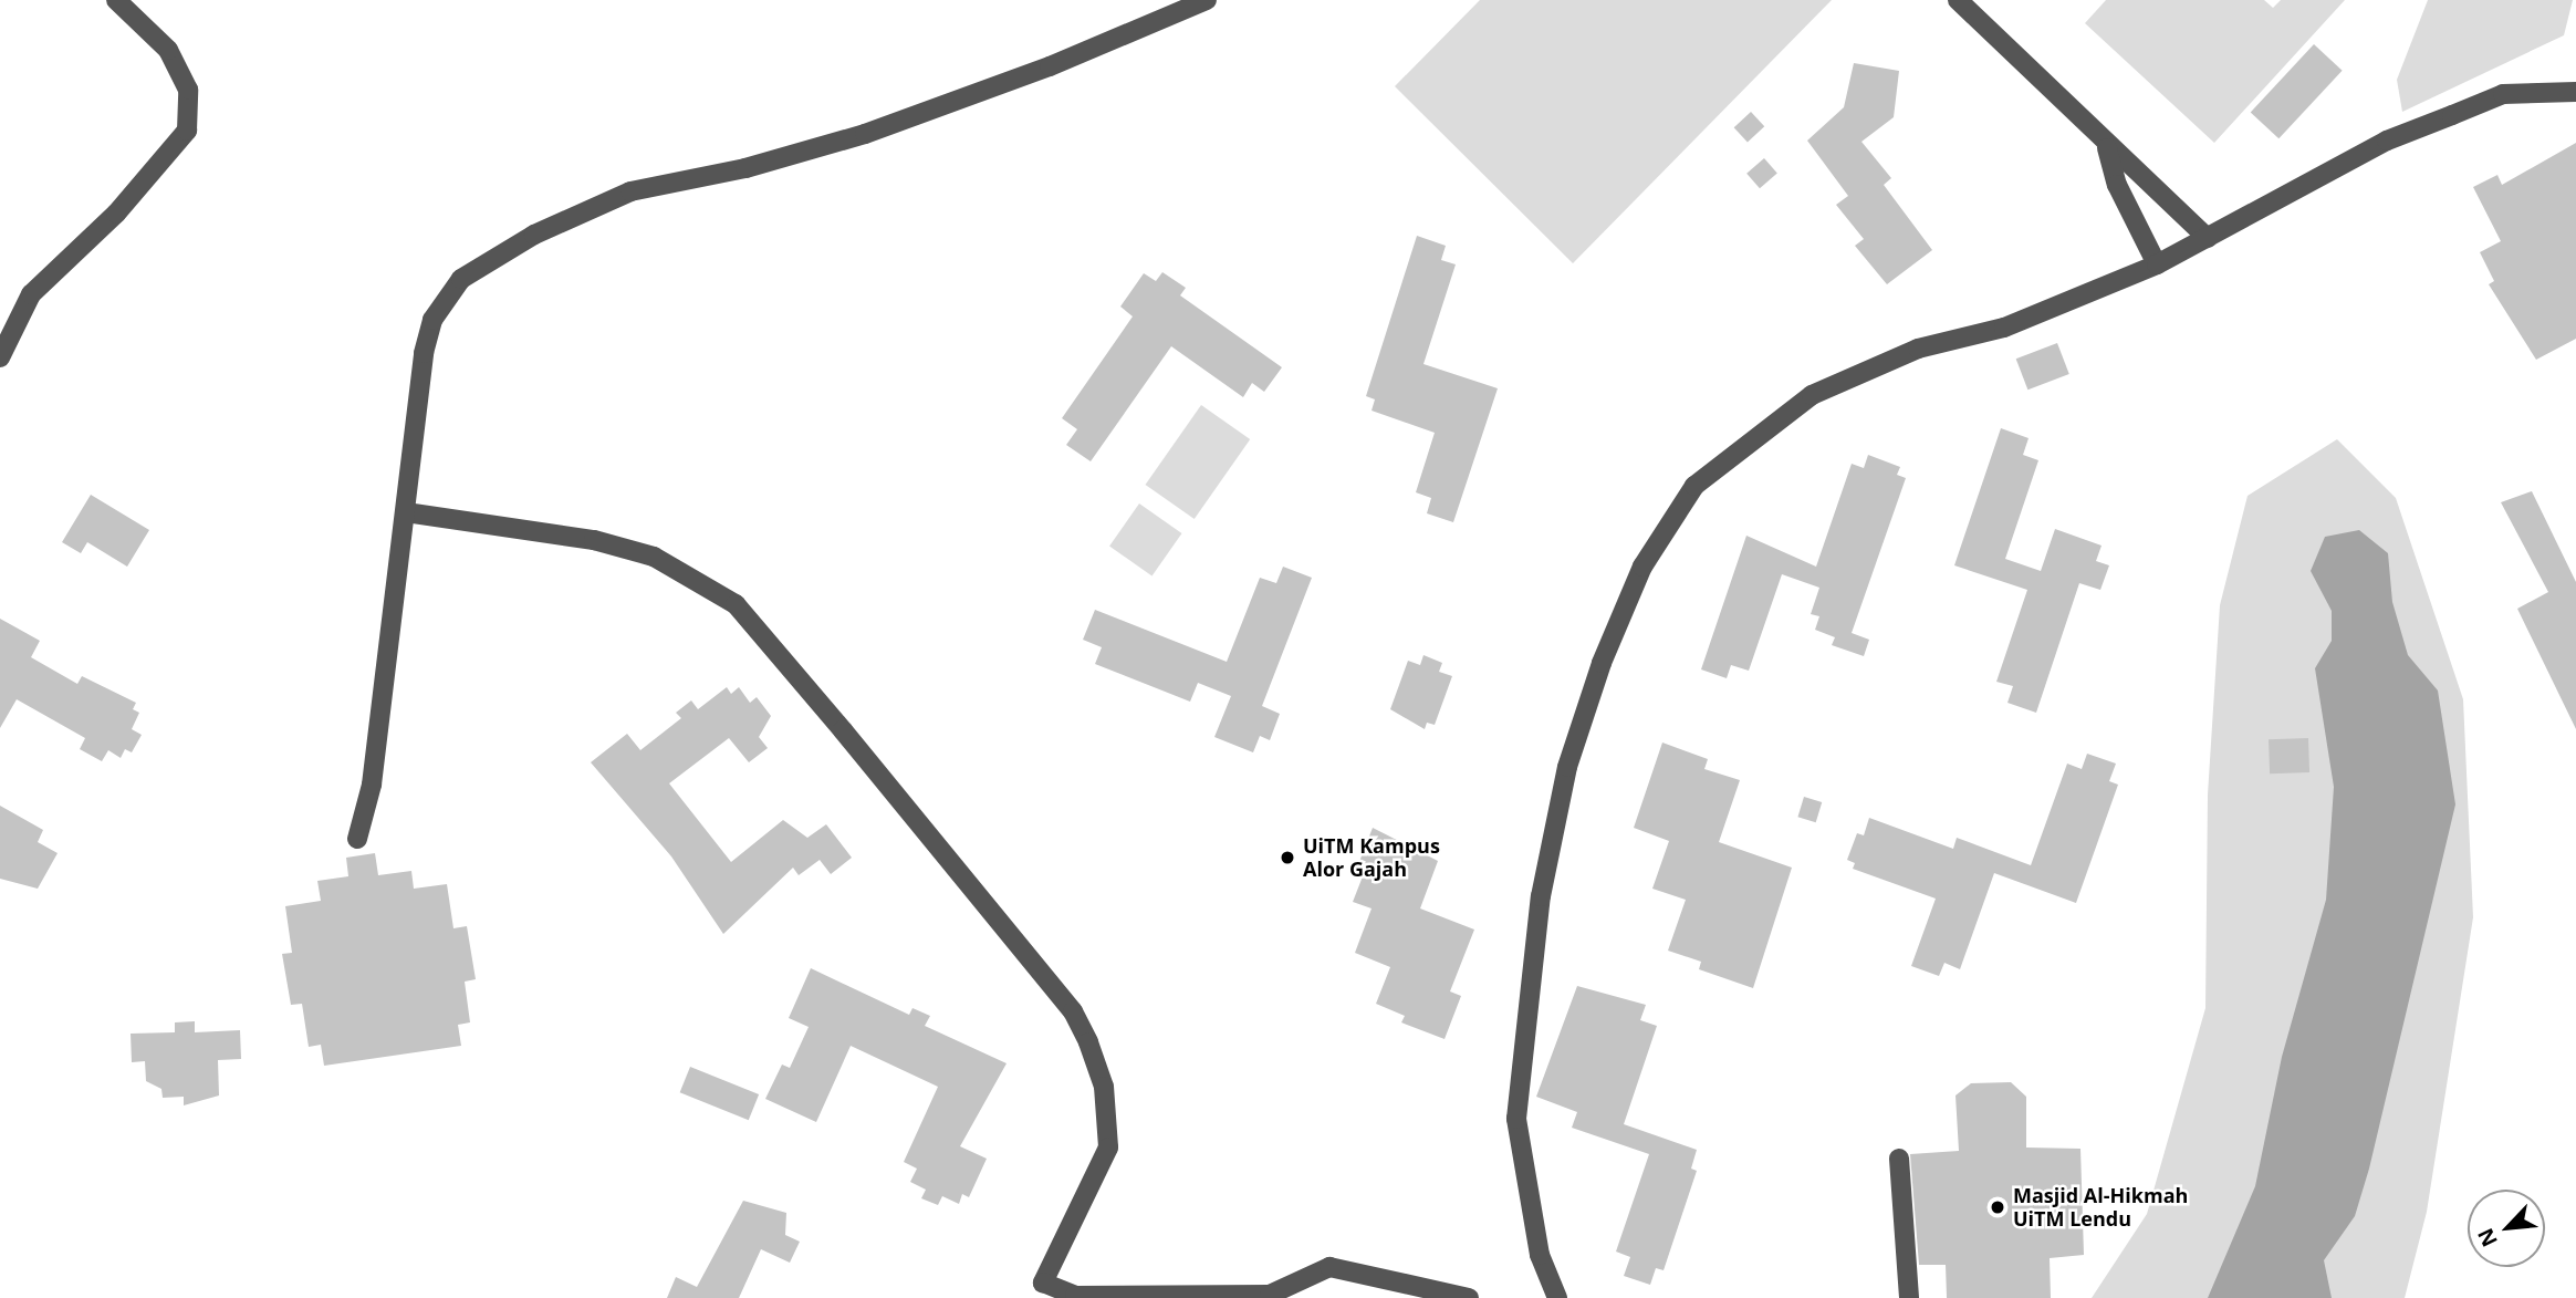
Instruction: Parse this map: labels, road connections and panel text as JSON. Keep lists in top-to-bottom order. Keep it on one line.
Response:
{"places":["UiTM Kampus Alor Gajah","Masjid Al-Hikmah UiTM Lendu"],"north":"bottom left"}
